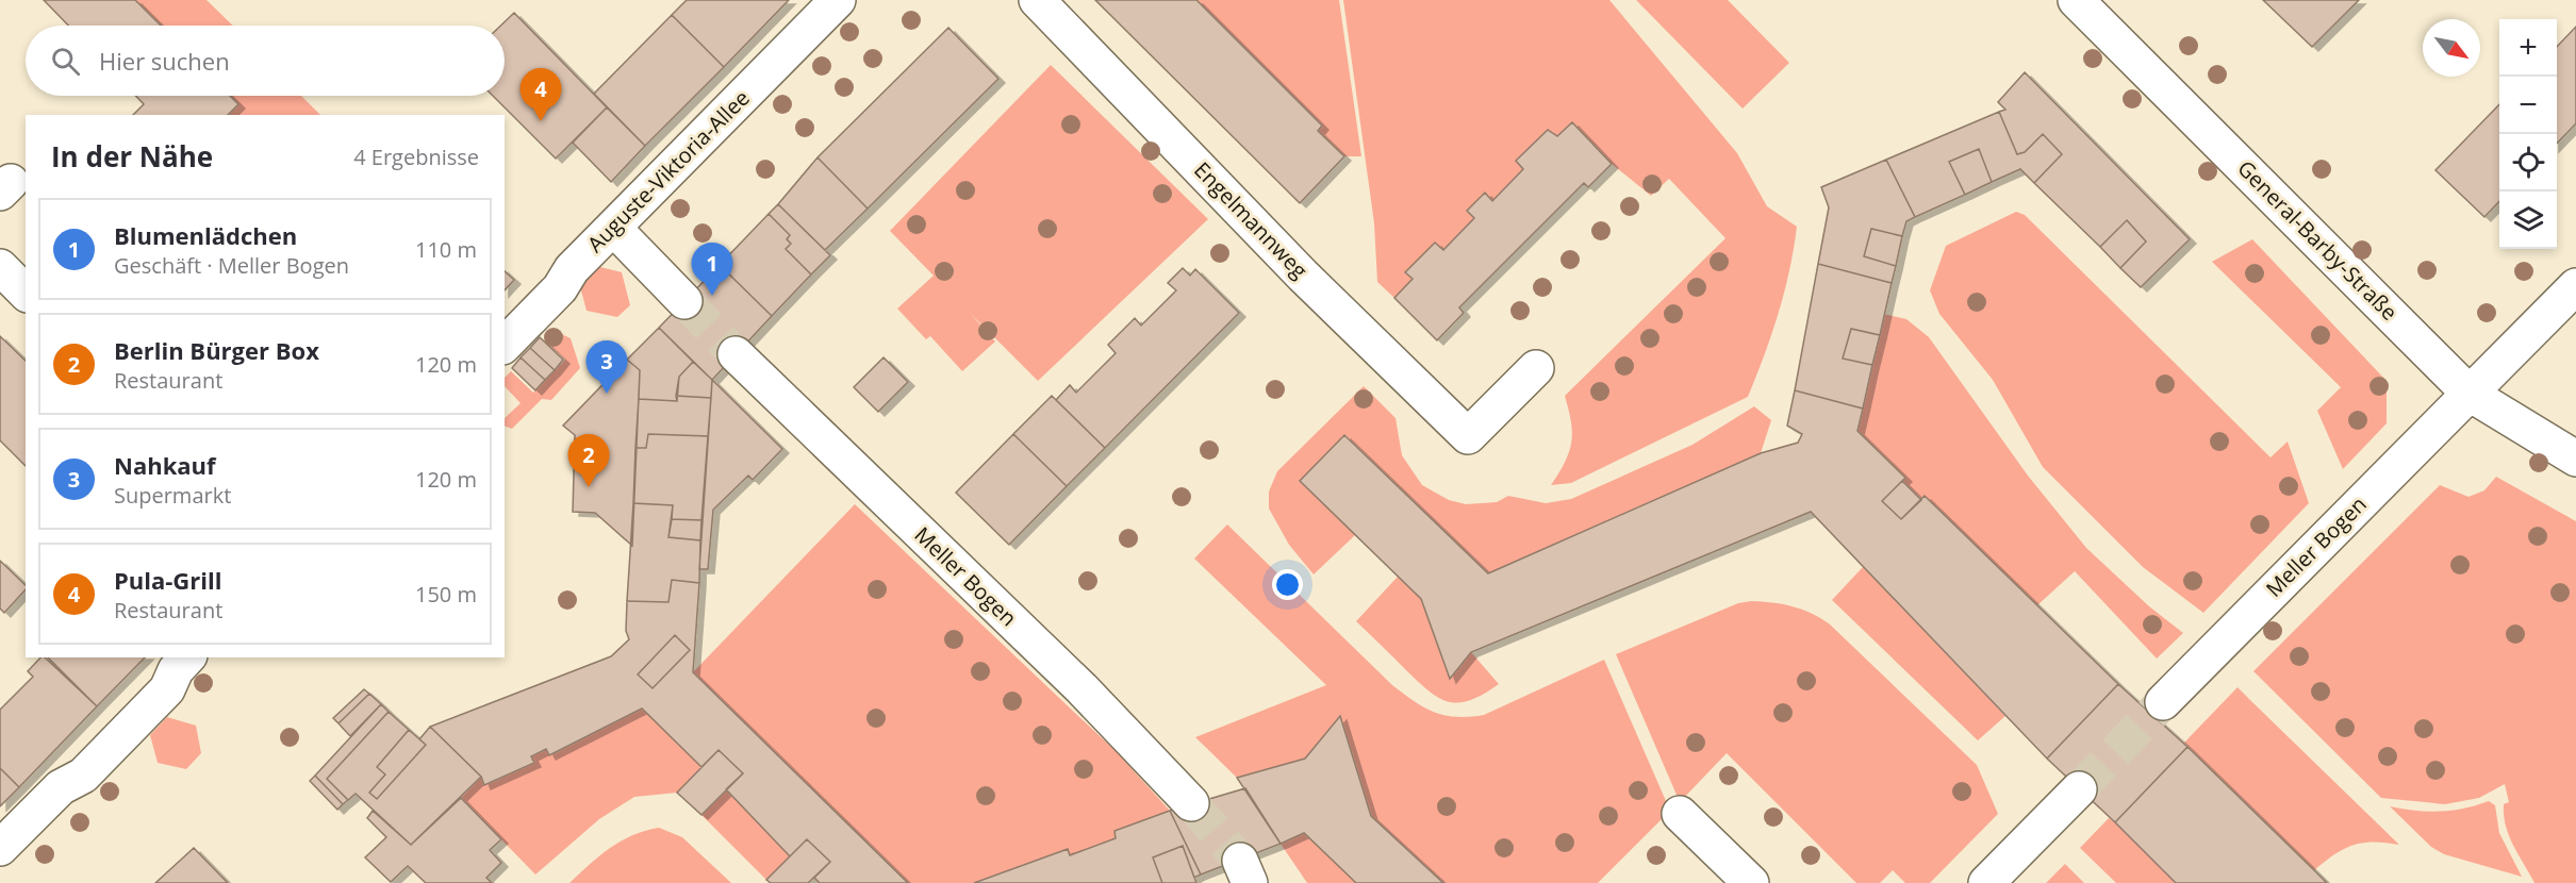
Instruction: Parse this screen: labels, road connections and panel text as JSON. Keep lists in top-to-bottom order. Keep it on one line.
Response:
{"streets":{"street":["Auguste-Viktoria-Allee","Engelmannweg","General-Barby-Straße","Meller Bogen"]},"crossings":[["General-Barby-Straße","Meller Bogen"]],"north":"bottom right","page":{"map_buttons":["+","−"],"search":"Hier suchen","pins":["4","1","3","2"],"heading":["In der Nähe","4 Ergebnisse"],"list":[{"mark":"1","name":"Blumenlädchen","note":"Geschäft · Meller Bogen","value":"110 m"},{"mark":"2","name":"Berlin Bürger Box","note":"Restaurant","value":"120 m"},{"mark":"3","name":"Nahkauf","note":"Supermarkt","value":"120 m"},{"mark":"4","name":"Pula-Grill","note":"Restaurant","value":"150 m"}]}}
